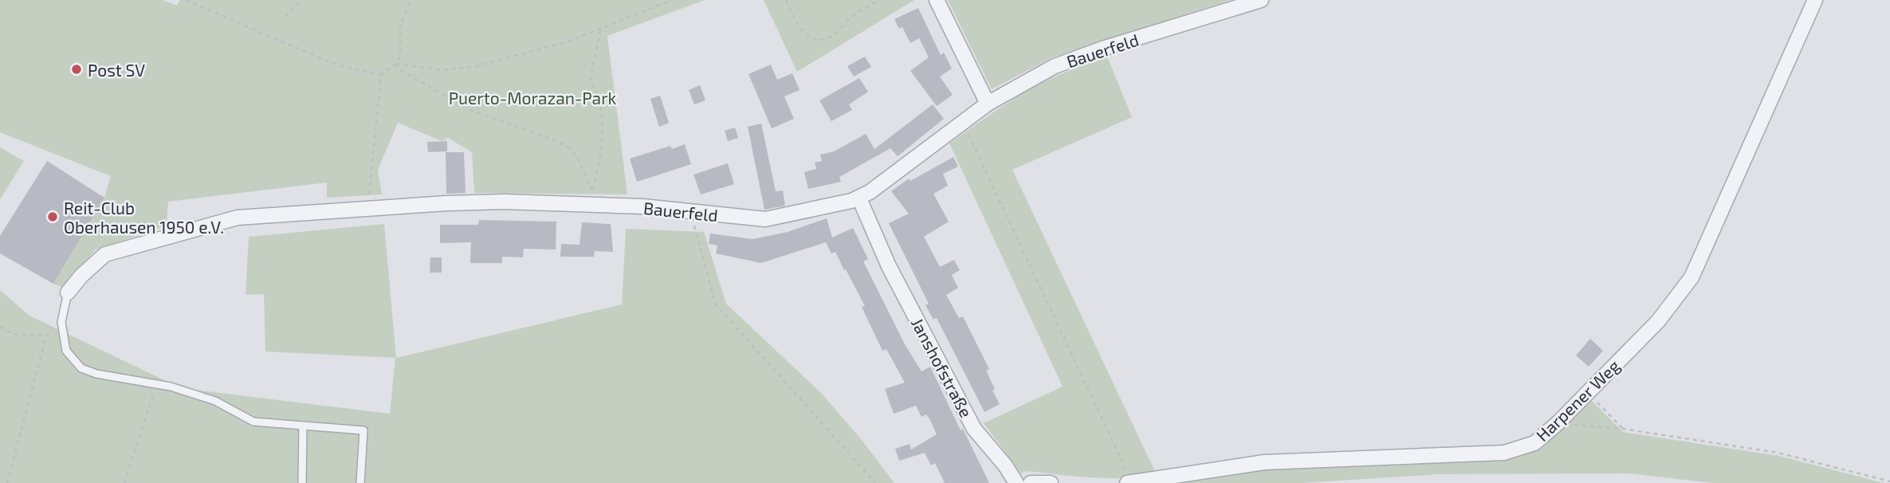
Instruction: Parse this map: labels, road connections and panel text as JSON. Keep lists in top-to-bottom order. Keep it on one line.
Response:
{"streets":{"street":["Bauerfeld","Janshofstraße","Harpener Weg"]},"crossings":[["Bauerfeld","Janshofstraße"]],"parks":["Puerto-Morazan-Park"],"places":["Post SV","Reit-Club Oberhausen 1950 e.V."]}
